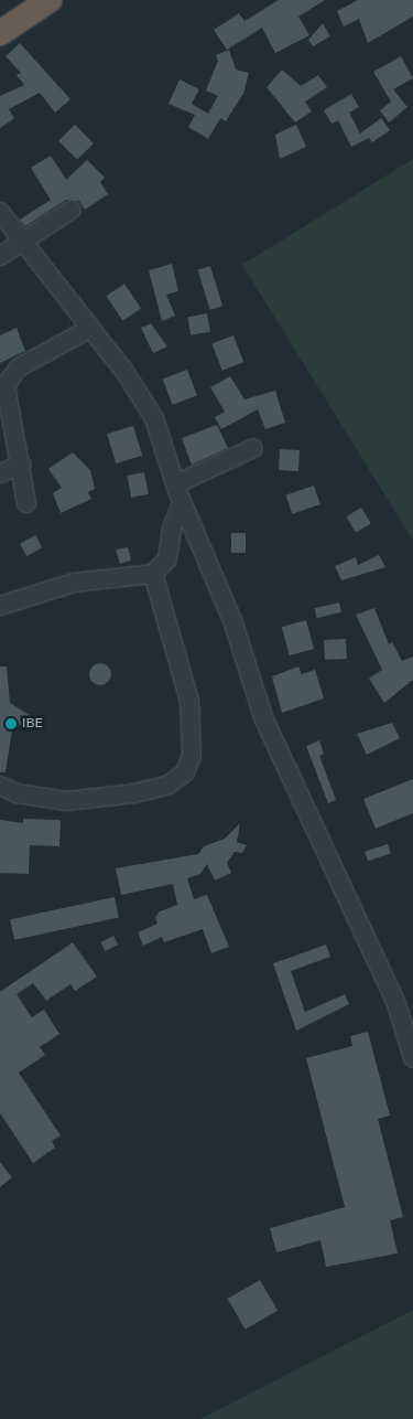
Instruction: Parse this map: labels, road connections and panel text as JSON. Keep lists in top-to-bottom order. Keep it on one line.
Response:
{"places":["IBE"]}
